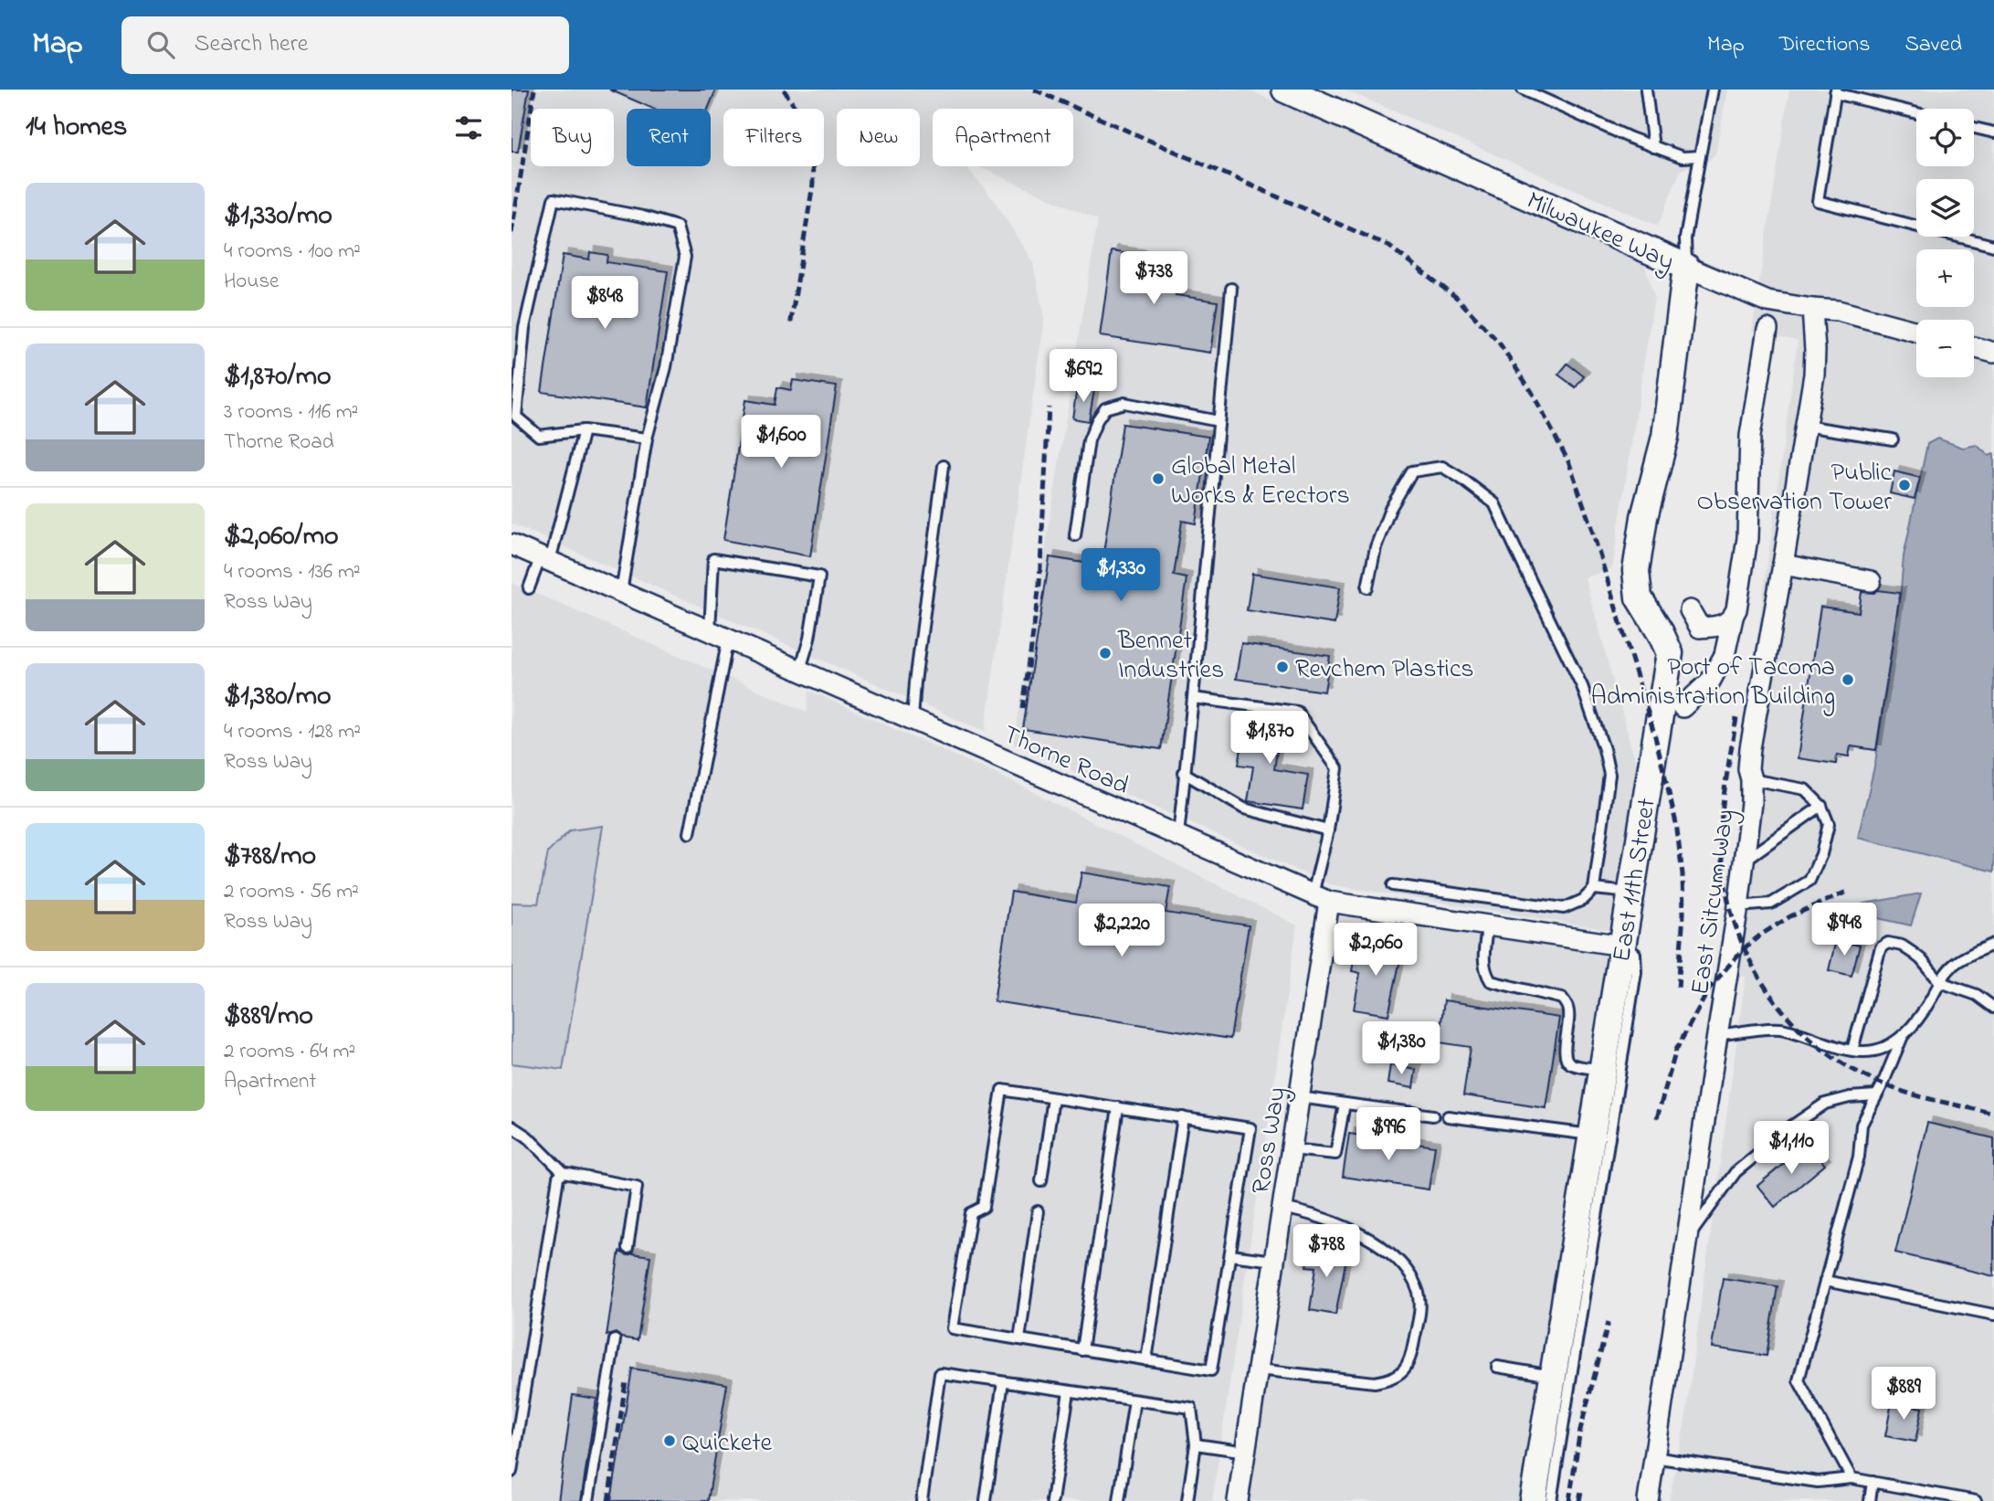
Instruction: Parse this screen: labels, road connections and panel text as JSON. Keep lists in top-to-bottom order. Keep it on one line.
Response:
{"streets":{"street":["Milwaukee Way","Thorne Road","East 11th Street","East Sitcum Way","Ross Way"]},"crossings":[["Milwaukee Way","East 11th Street"],["Milwaukee Way","East Sitcum Way"],["Thorne Road","East 11th Street"],["Thorne Road","Ross Way"]],"places":["Global Metal Works & Erectors","Public Observation Tower","Bennet Industries","Revchem Plastics","Port of Tacoma Administration Building","Quickete"],"page":{"header":"Map","search":"Search here","nav":["Map","Directions","Saved"],"heading":"14 homes","map_buttons":["+","−"],"chip":["Buy","Rent","Filters","New","Apartment"],"list":[{"name":"$1,330/mo","note":"4 rooms · 100 m² · House"},{"name":"$1,870/mo","note":"3 rooms · 116 m² · Thorne Road"},{"name":"$2,060/mo","note":"4 rooms · 136 m² · Ross Way"},{"name":"$1,380/mo","note":"4 rooms · 128 m² · Ross Way"},{"name":"$788/mo","note":"2 rooms · 56 m² · Ross Way"},{"name":"$889/mo","note":"2 rooms · 64 m² · Apartment"}],"price":["$738","$848","$692","$1,600","$1,330","$1,870","$948","$2,220","$2,060","$1,380","$996","$1,110","$788","$889"]}}
